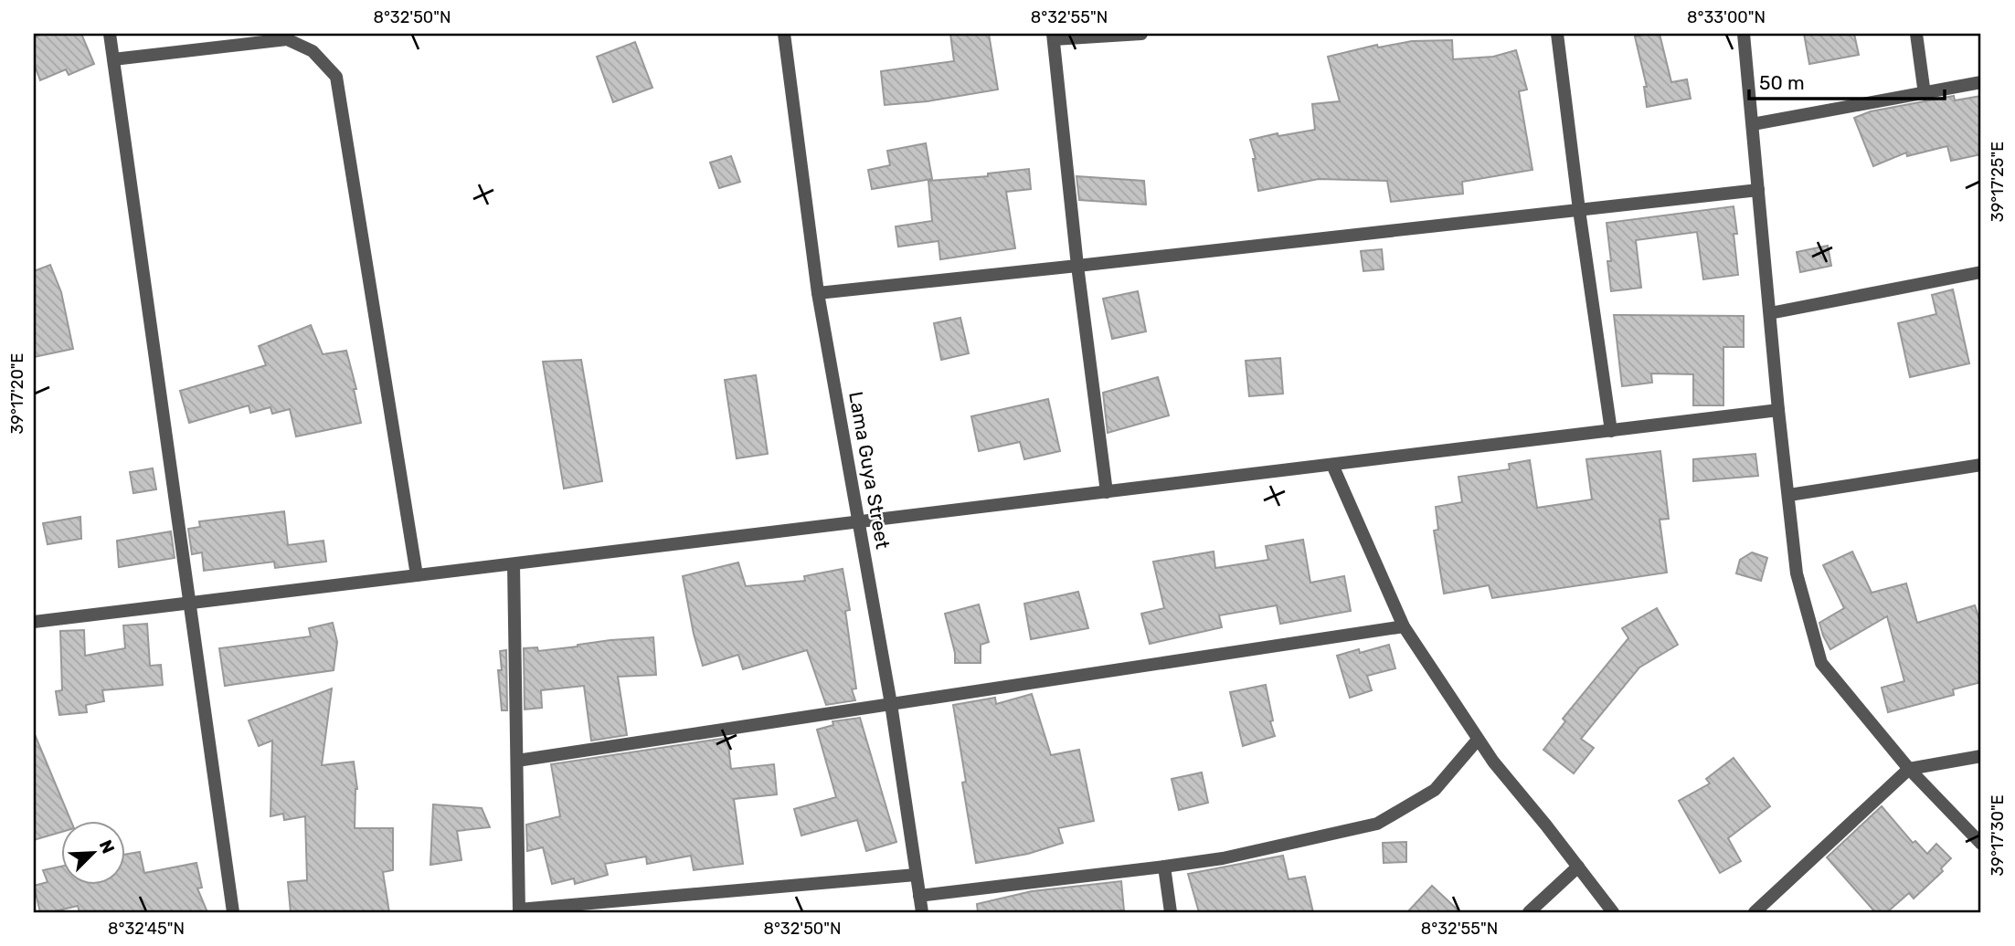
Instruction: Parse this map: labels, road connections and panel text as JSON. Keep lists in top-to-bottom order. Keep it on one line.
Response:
{"streets":{"street":["Lama Guya Street"]},"scale_bar":"50 m","north":"top right","coordinates":["8°32'50\"N","8°32'55\"N","8°33'00\"N","39°17'25\"E","39°17'20\"E","39°17'30\"E","8°32'45\"N"]}
